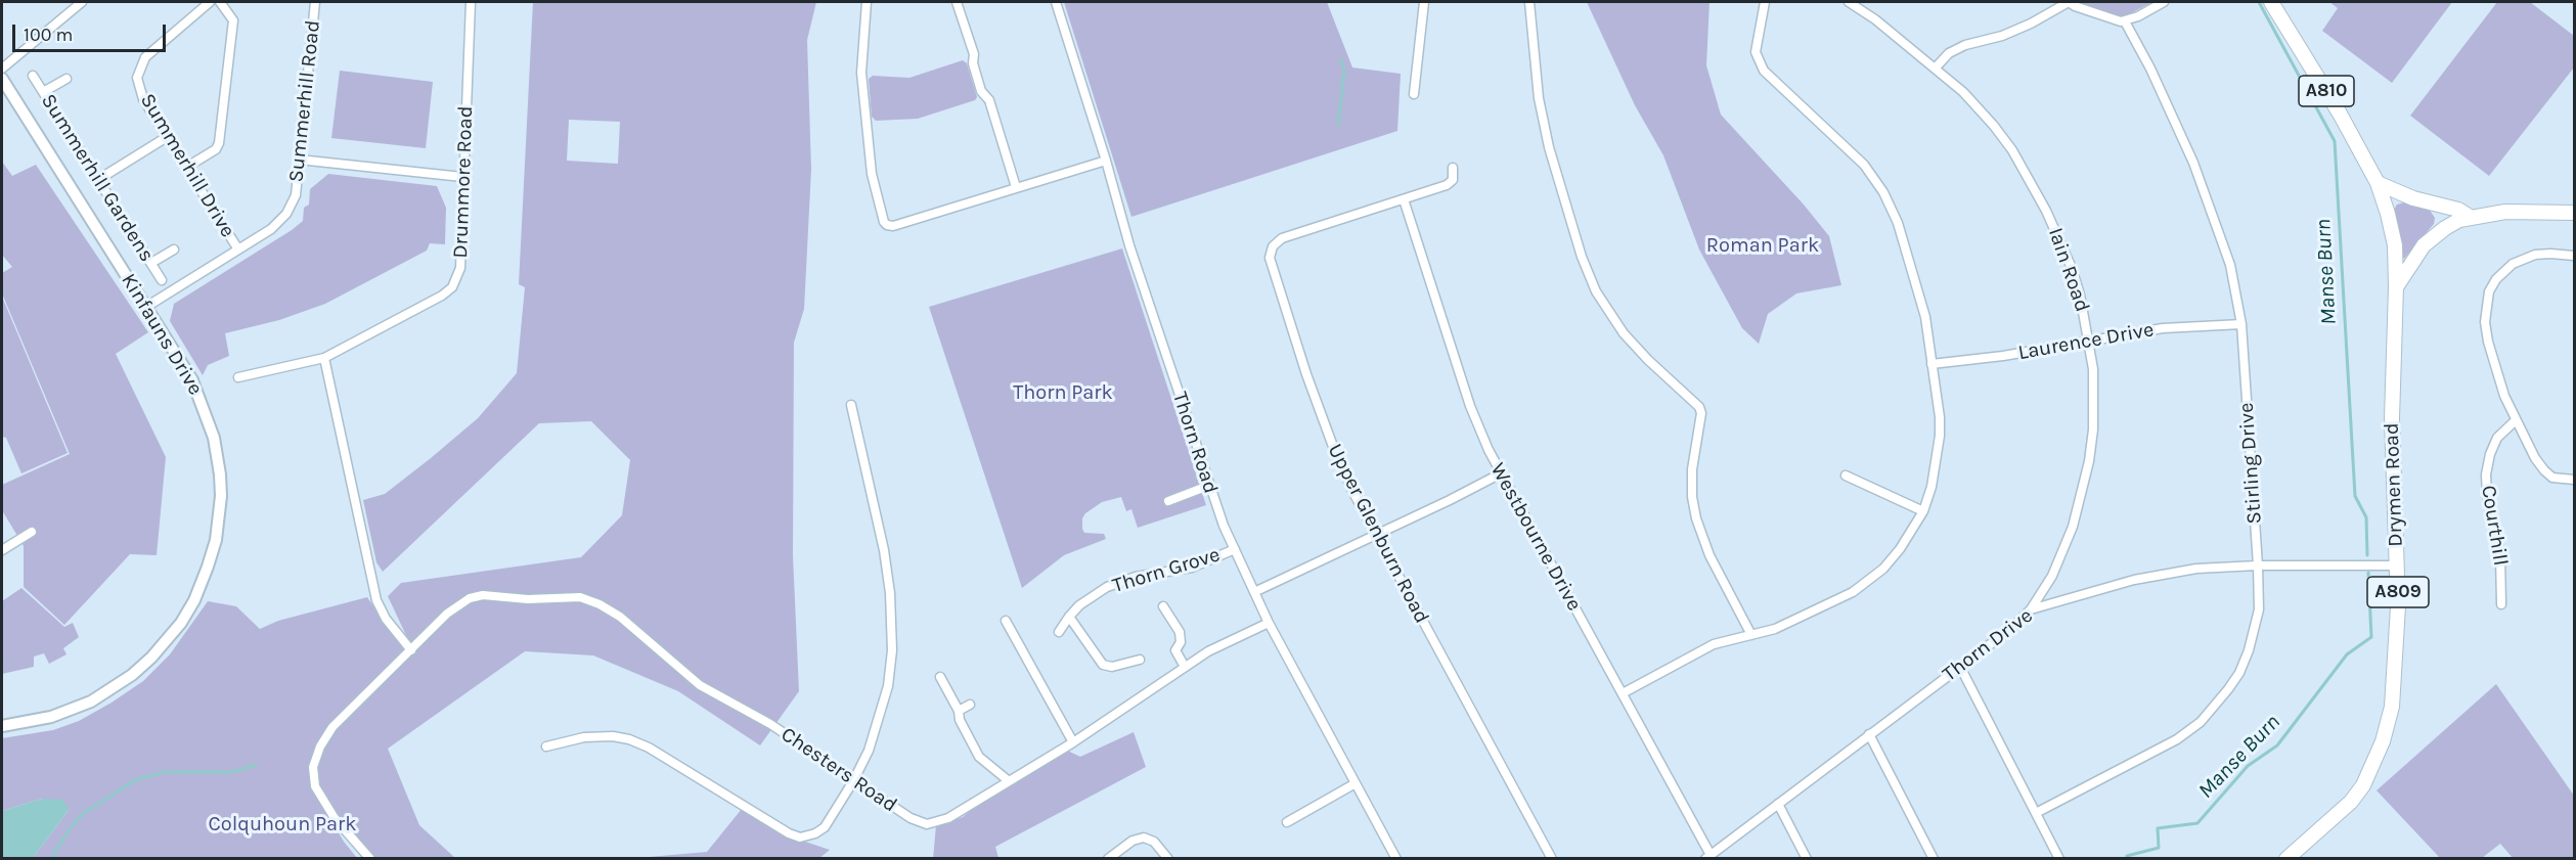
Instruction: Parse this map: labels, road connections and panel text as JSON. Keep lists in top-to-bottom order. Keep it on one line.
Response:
{"streets":{"main road":["A810","Drymen Road","A809"],"street":["Summerhill Road","Summerhill Drive","Summerhill Gardens","Drummore Road","Iain Road","Kinfauns Drive","Laurence Drive","Thorn Road","Stirling Drive","Courthill","Upper Glenburn Road","Westbourne Drive","Thorn Grove","Thorn Drive","Chesters Road"]},"crossings":[["A810","Drymen Road"],["Summerhill Road","Summerhill Drive"],["Summerhill Road","Kinfauns Drive"],["Iain Road","Laurence Drive"],["Iain Road","Thorn Drive"],["Laurence Drive","Stirling Drive"],["Thorn Road","Thorn Grove"],["Thorn Road","Chesters Road"],["Stirling Drive","Thorn Drive"],["Drymen Road","Thorn Drive"],["Upper Glenburn Road","Westbourne Drive"],["Westbourne Drive","Thorn Drive"]],"water":["Manse Burn"],"parks":["Roman Park","Thorn Park","Colquhoun Park"],"scale_bar":"100 m"}
